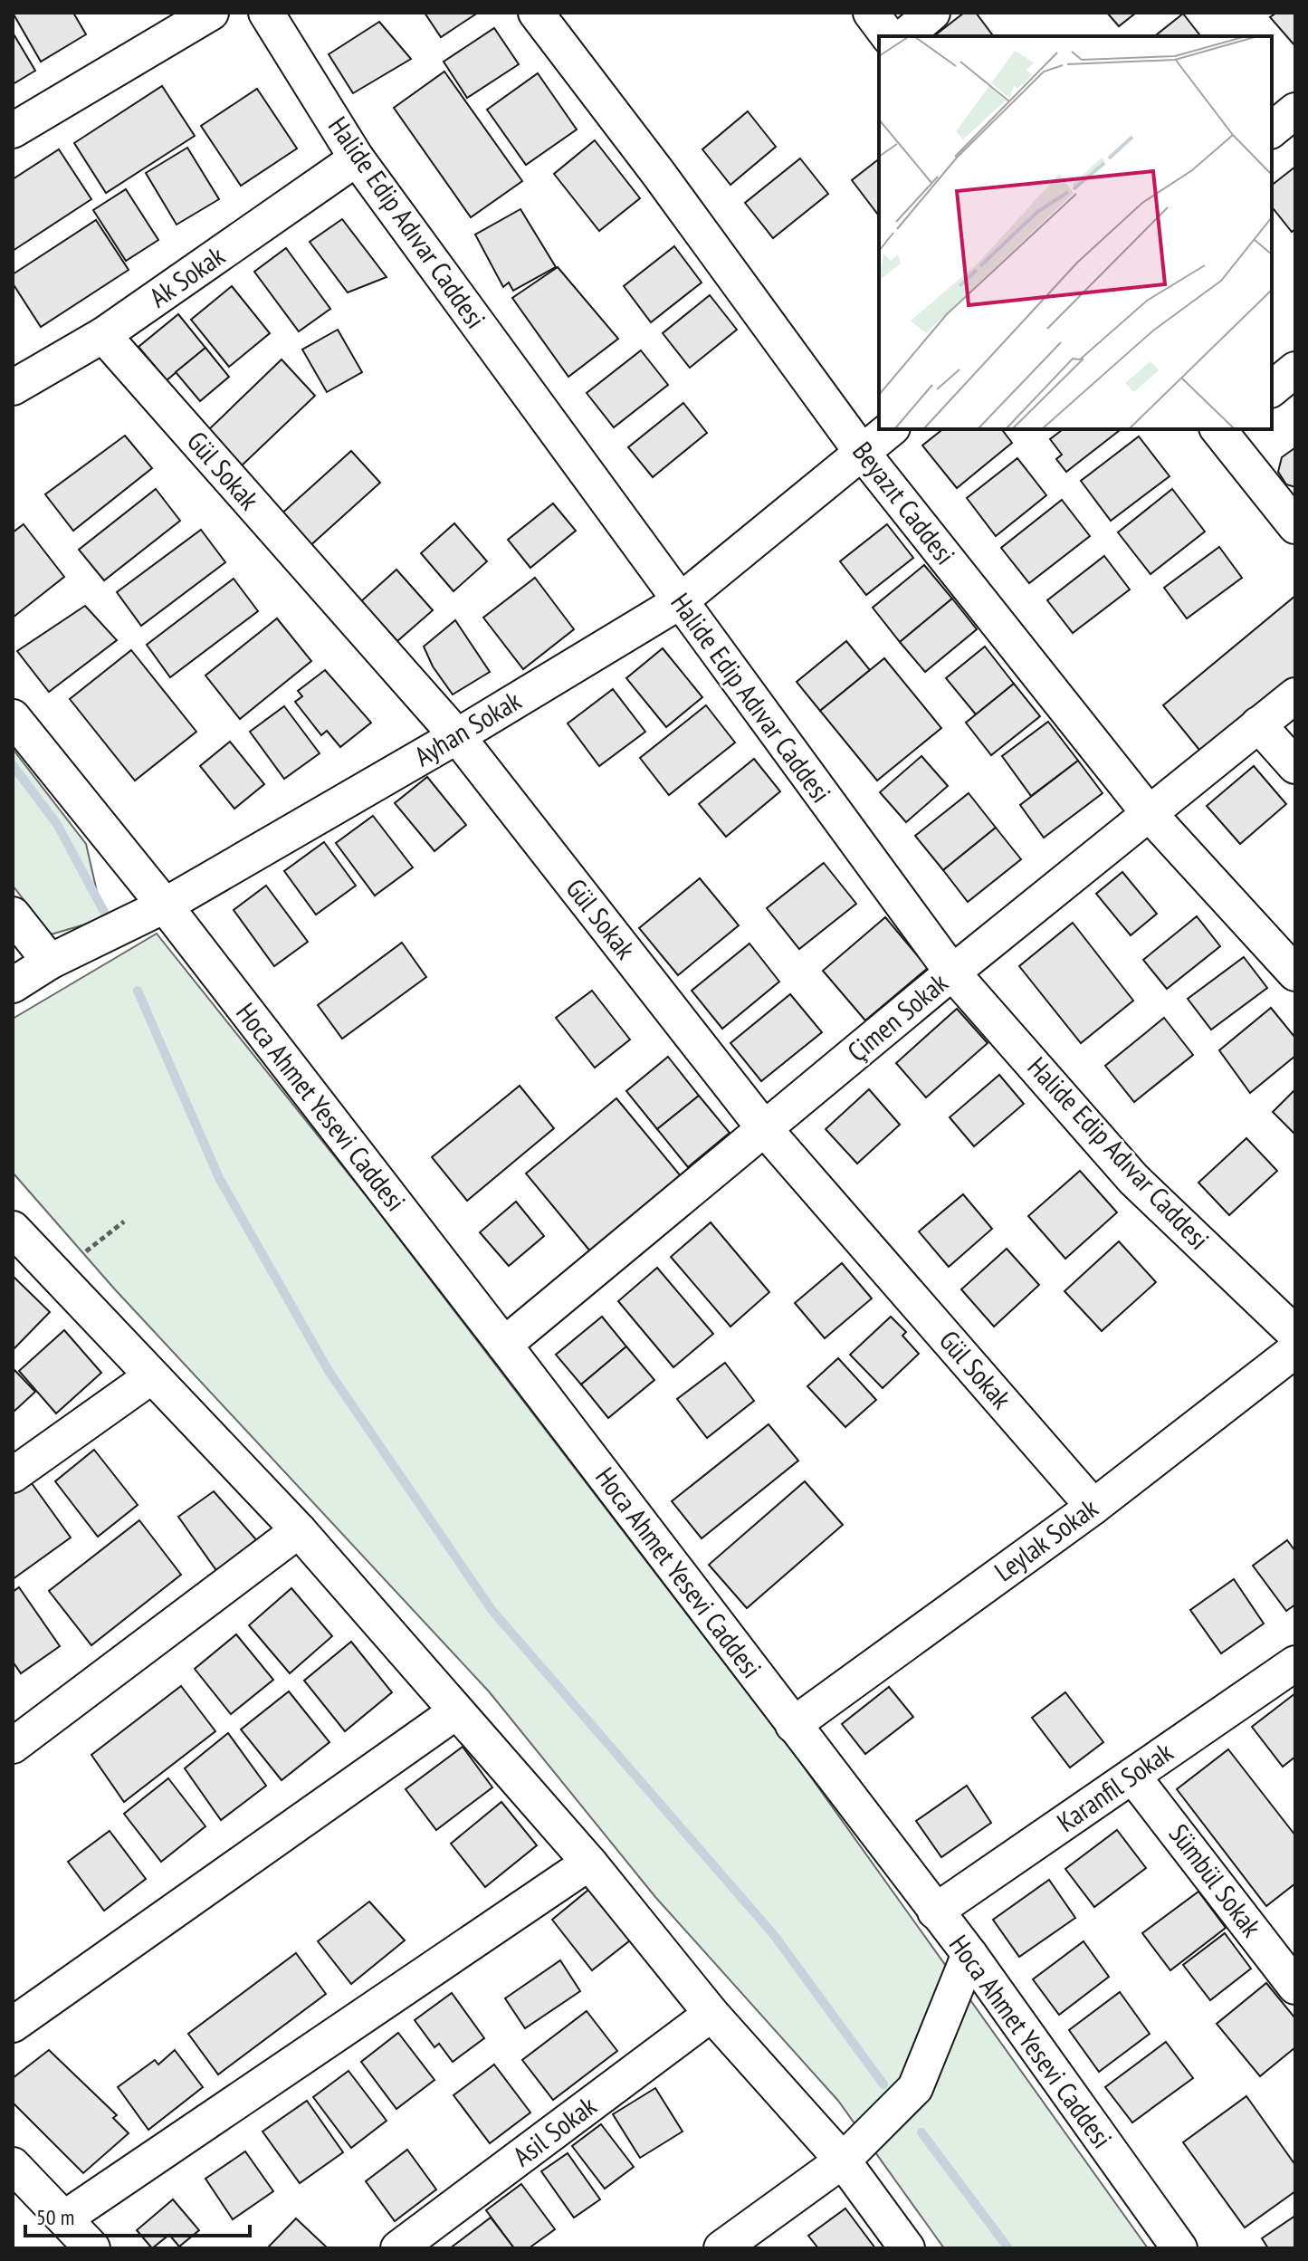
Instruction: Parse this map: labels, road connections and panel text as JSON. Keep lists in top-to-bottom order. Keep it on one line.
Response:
{"streets":{"street":["Halide Edip Adıvar Caddesi","Ak Sokak","Gül Sokak","Beyazıt Caddesi","Ayhan Sokak","Çimen Sokak","Hoca Ahmet Yesevi Caddesi","Leylak Sokak","Karanfil Sokak","Sümbül Sokak","Asil Sokak"]},"crossings":[["Halide Edip Adıvar Caddesi","Ak Sokak"],["Halide Edip Adıvar Caddesi","Ayhan Sokak"],["Halide Edip Adıvar Caddesi","Çimen Sokak"],["Ak Sokak","Gül Sokak"],["Gül Sokak","Ayhan Sokak"],["Gül Sokak","Çimen Sokak"],["Gül Sokak","Leylak Sokak"],["Beyazıt Caddesi","Ayhan Sokak"],["Beyazıt Caddesi","Çimen Sokak"],["Ayhan Sokak","Hoca Ahmet Yesevi Caddesi"],["Çimen Sokak","Hoca Ahmet Yesevi Caddesi"],["Hoca Ahmet Yesevi Caddesi","Leylak Sokak"],["Hoca Ahmet Yesevi Caddesi","Karanfil Sokak"],["Karanfil Sokak","Sümbül Sokak"]],"scale_bar":"50 m"}
